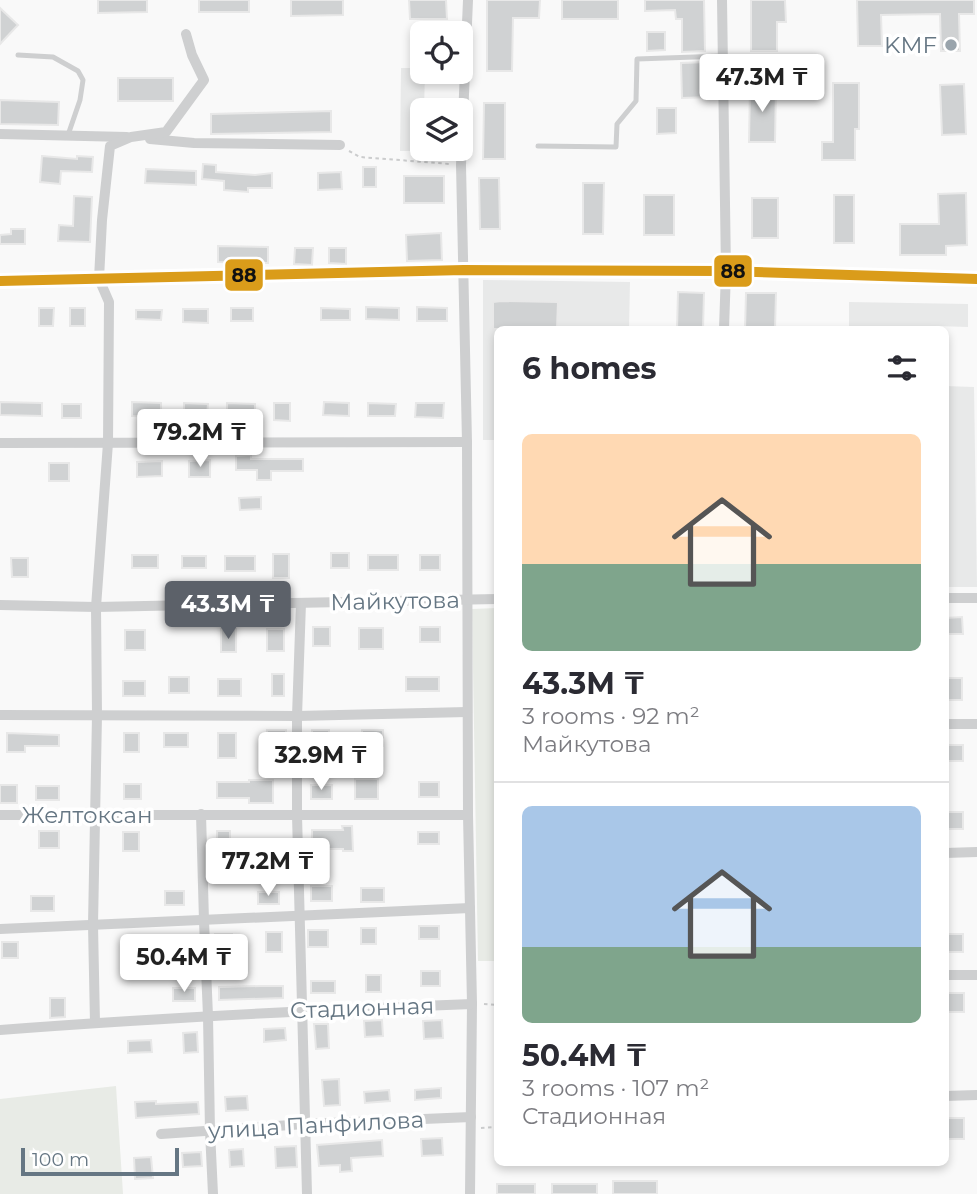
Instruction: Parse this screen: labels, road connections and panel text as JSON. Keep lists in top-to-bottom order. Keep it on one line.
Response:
{"streets":{"street":["Майкутова","Желтоксан","Стадионная","улица Панфилова"]},"places":["KMF"],"lines":["transit line 88"],"scale_bar":"100 m","page":{"price":["47.3M ₸","79.2M ₸","43.3M ₸","32.9M ₸","77.2M ₸","50.4M ₸"],"heading":"6 homes","list":[{"name":"43.3M ₸","note":"3 rooms · 92 m² · Майкутова"},{"name":"50.4M ₸","note":"3 rooms · 107 m² · Стадионная"}],"scale":"100 m"}}
